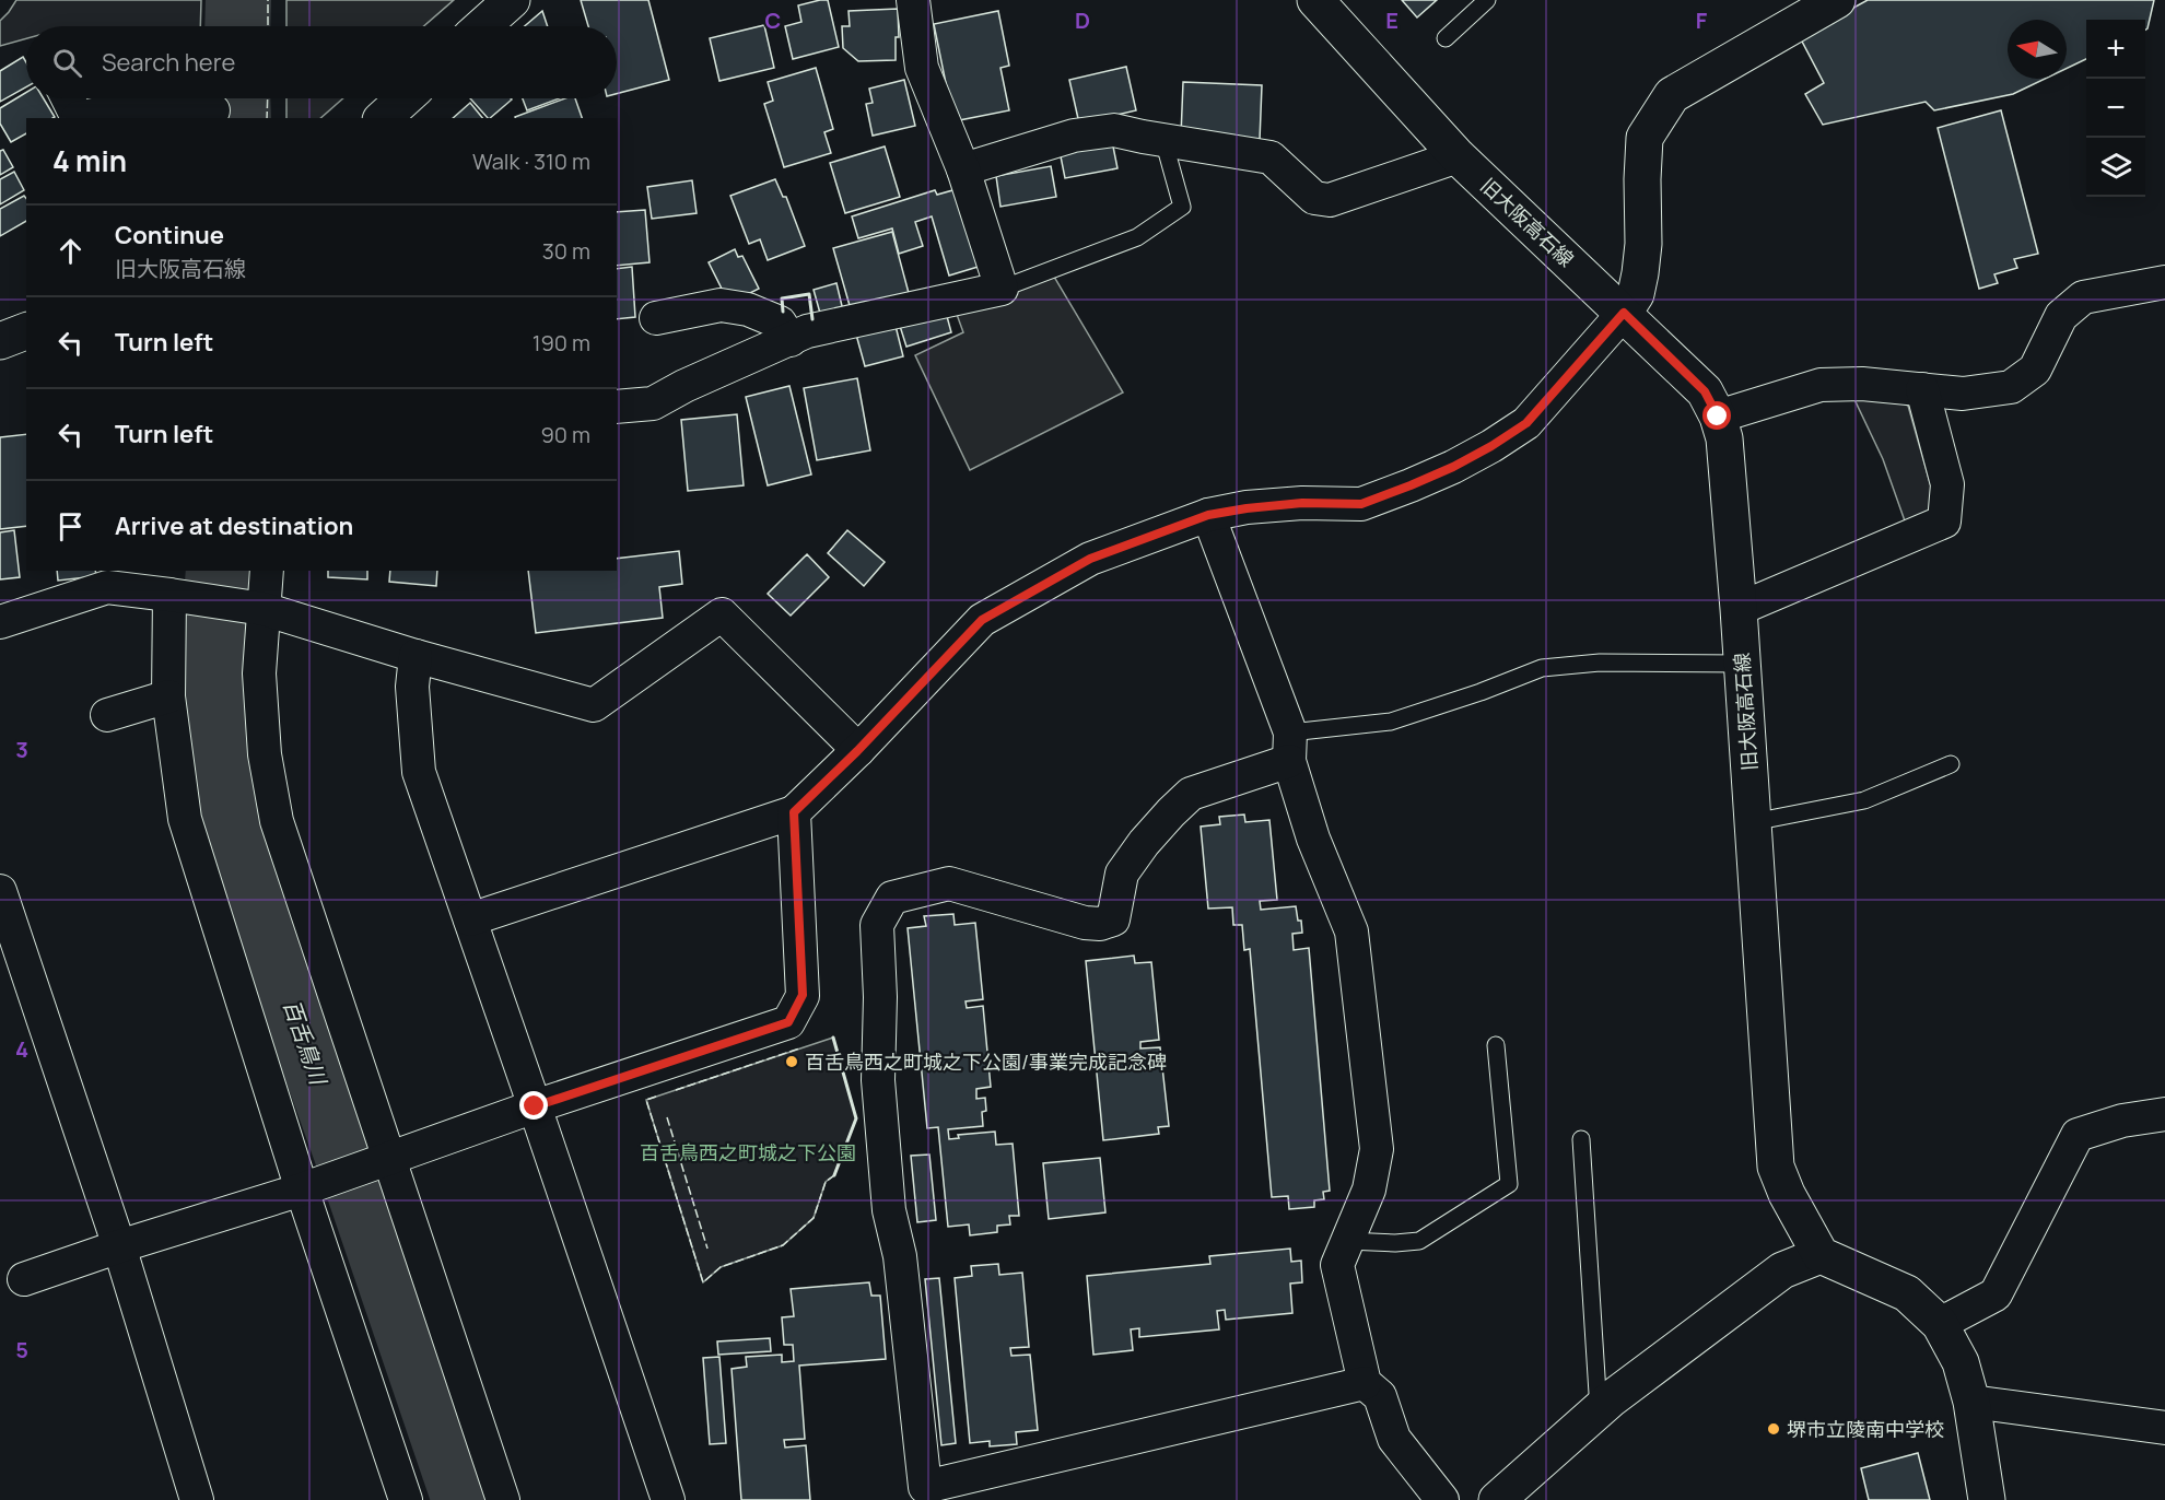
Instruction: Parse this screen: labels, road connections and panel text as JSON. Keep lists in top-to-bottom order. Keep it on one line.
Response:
{"streets":{"main road":["旧大阪高石線"]},"water":["百舌鳥川"],"parks":["百舌鳥西之町城之下公園"],"places":["百舌鳥西之町城之下公園/事業完成記念碑","堺市立陵南中学校"],"north":"left","page":{"map_buttons":["+","−"],"search":"Search here","heading":["4 min","Walk · 310 m"],"list":[["Continue","旧大阪高石線","30 m"],["Turn left","190 m"],["Turn left","90 m"],"Arrive at destination"]},"grid":{"columns":["C","D","E","F"],"rows":["3","4","5"]}}
